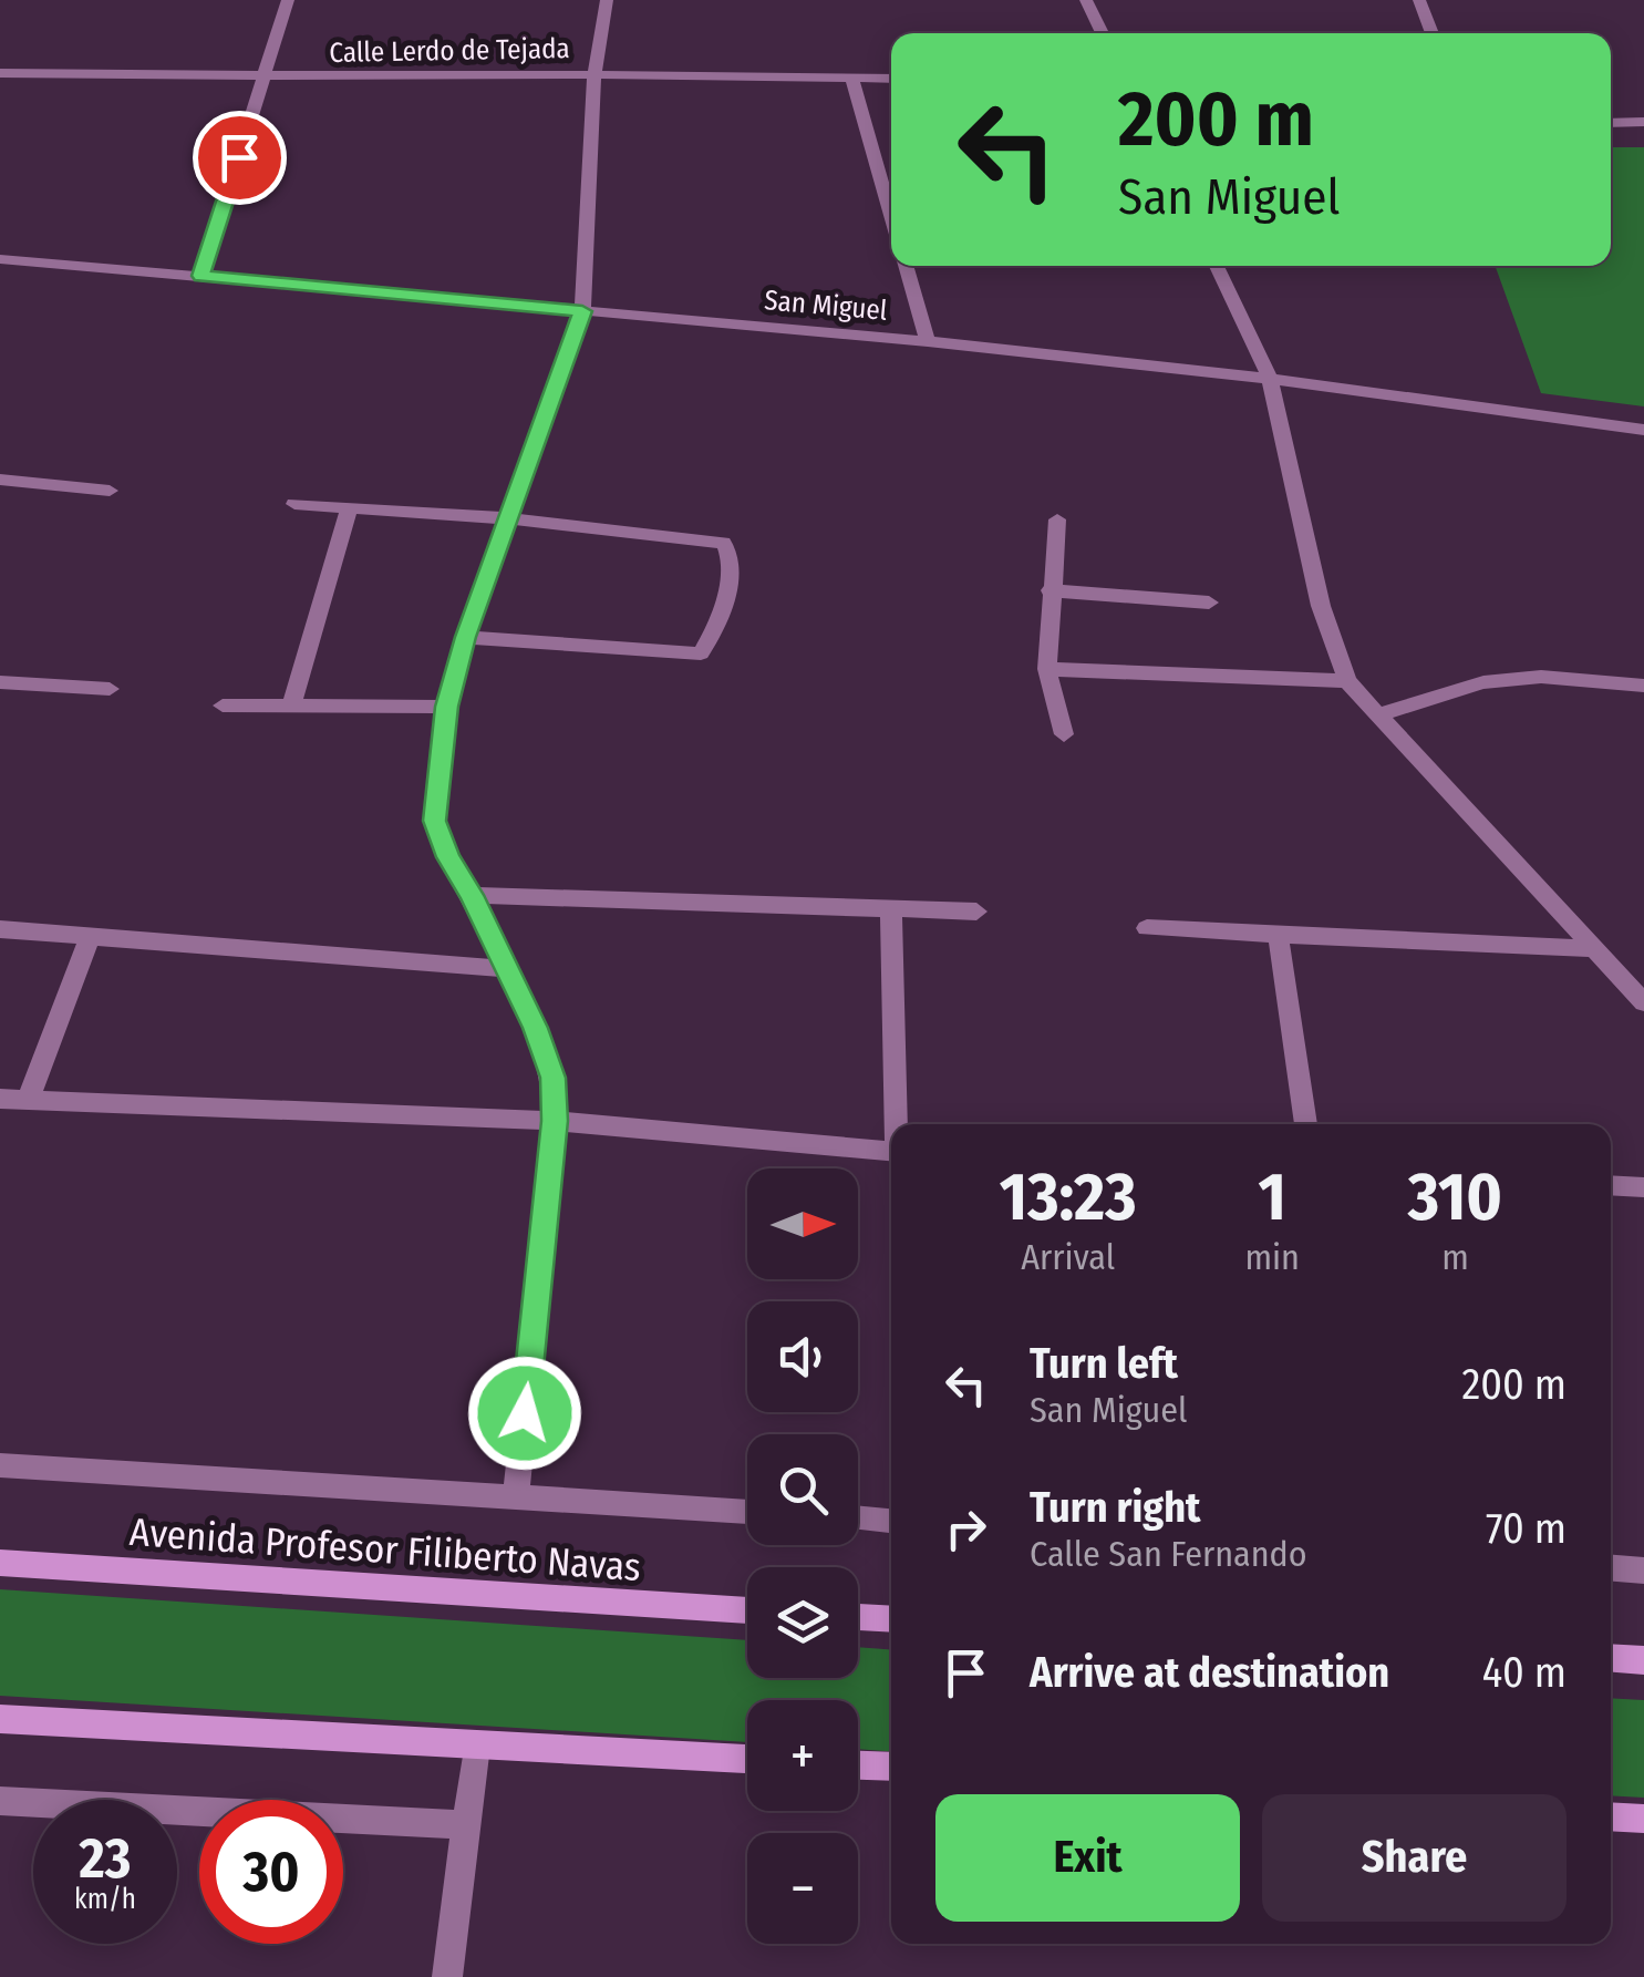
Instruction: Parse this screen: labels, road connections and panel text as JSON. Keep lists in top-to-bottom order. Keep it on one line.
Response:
{"streets":{"main road":["Avenida Profesor Filiberto Navas"],"street":["Calle Lerdo de Tejada","San Miguel"]},"north":"right","page":{"turn":["200 m","San Miguel"],"eta":["13:23","Arrival","1","min","310","m"],"map_buttons":["+","−"],"list":[{"name":"Turn left","note":"San Miguel","value":"200 m"},{"name":"Turn right","note":"Calle San Fernando","value":"70 m"},{"name":"Arrive at destination","value":"40 m"}],"buttons":["Exit","Share"],"speed":"23 km/h","limit":"30"}}
